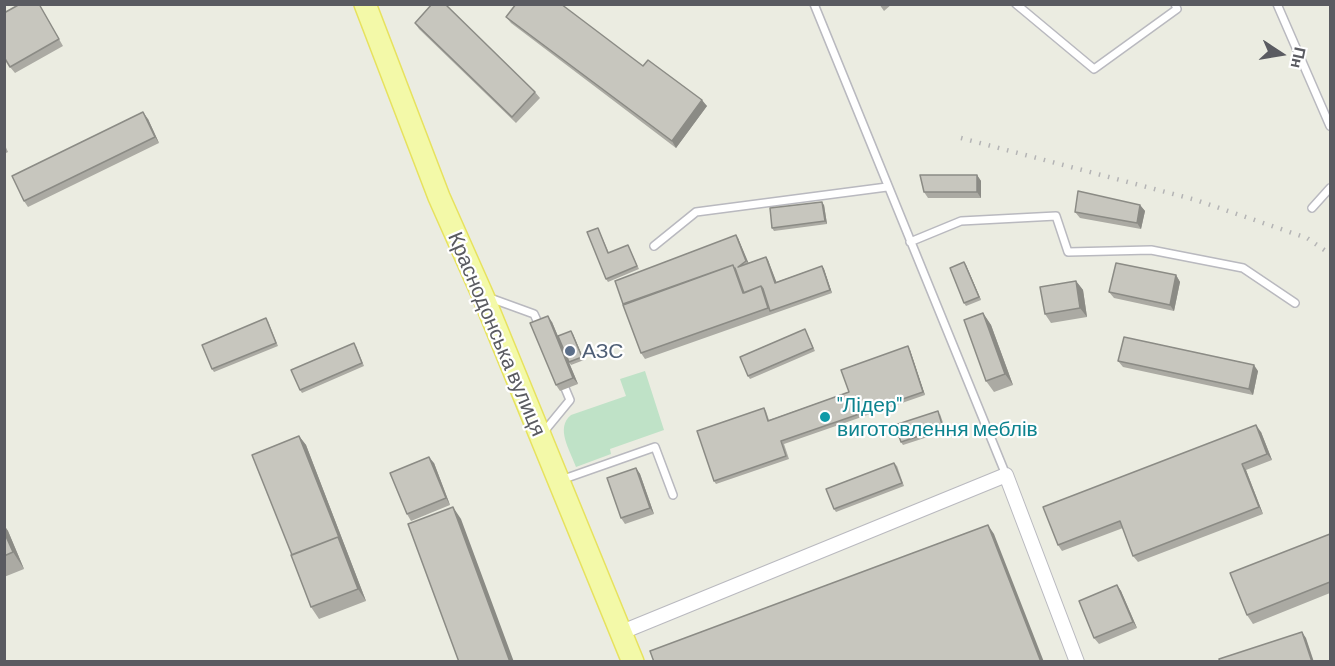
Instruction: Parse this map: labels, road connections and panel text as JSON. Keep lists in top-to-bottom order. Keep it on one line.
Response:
{"streets":{"main road":["Краснодонська вулиця"]},"places":["АЗС","\"Лідер\" виготовлення меблів"],"north":"right"}
